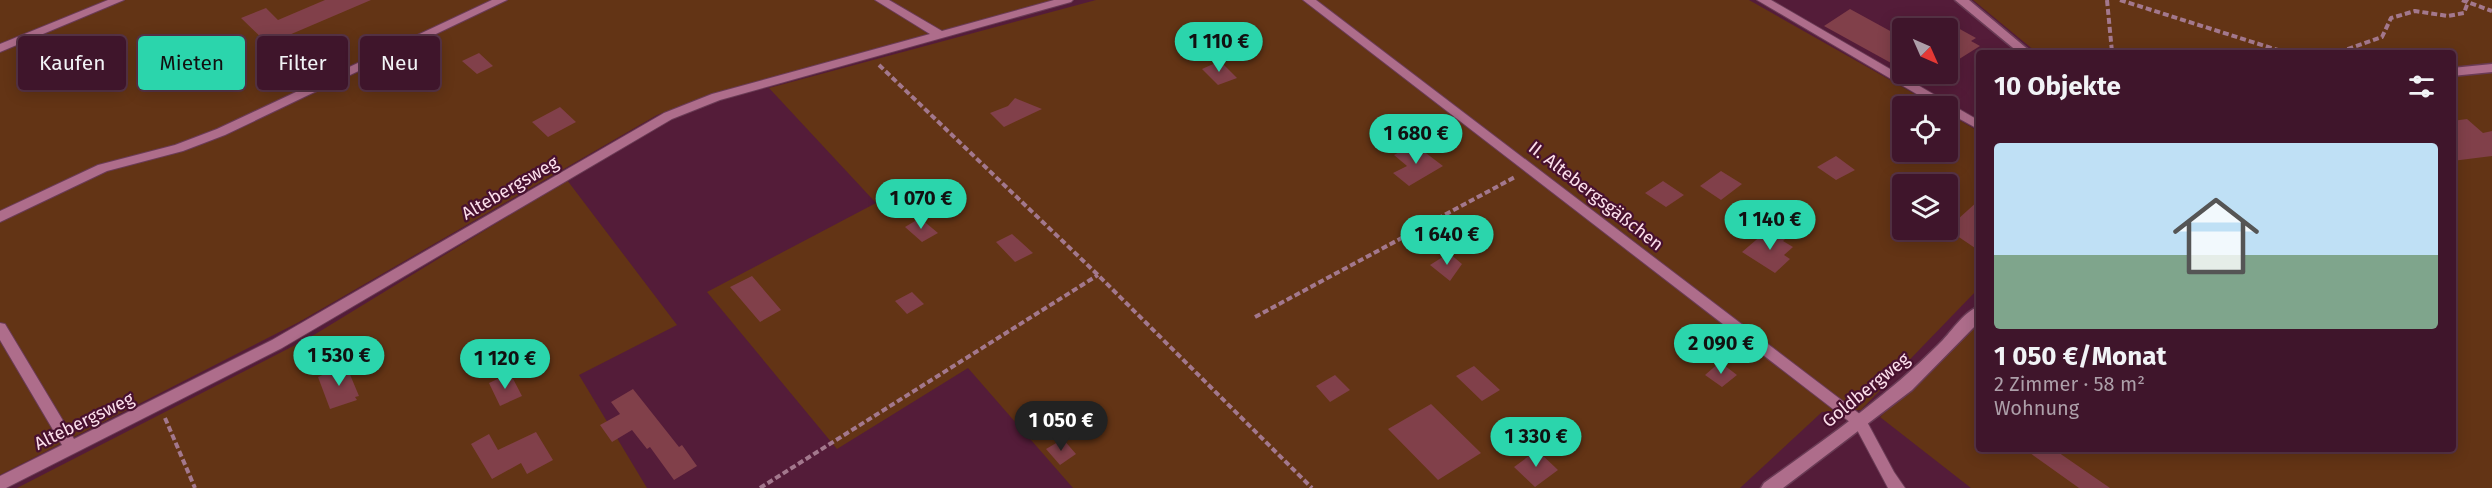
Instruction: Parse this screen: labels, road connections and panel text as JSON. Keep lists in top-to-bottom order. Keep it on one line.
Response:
{"streets":{"street":["Goldbergweg"],"lane":["Altebergsweg","II. Altebergsgäßchen"]},"crossings":[["II. Altebergsgäßchen","Goldbergweg"]],"north":"bottom right","page":{"price":["1 110 €","1 680 €","1 070 €","1 140 €","1 640 €","2 090 €","1 530 €","1 120 €","1 050 €","1 330 €"],"chip":["Kaufen","Mieten","Filter","Neu"],"heading":"10 Objekte","list":[{"name":"1 050 €/Monat","note":"2 Zimmer · 58 m² · Wohnung"}]}}
